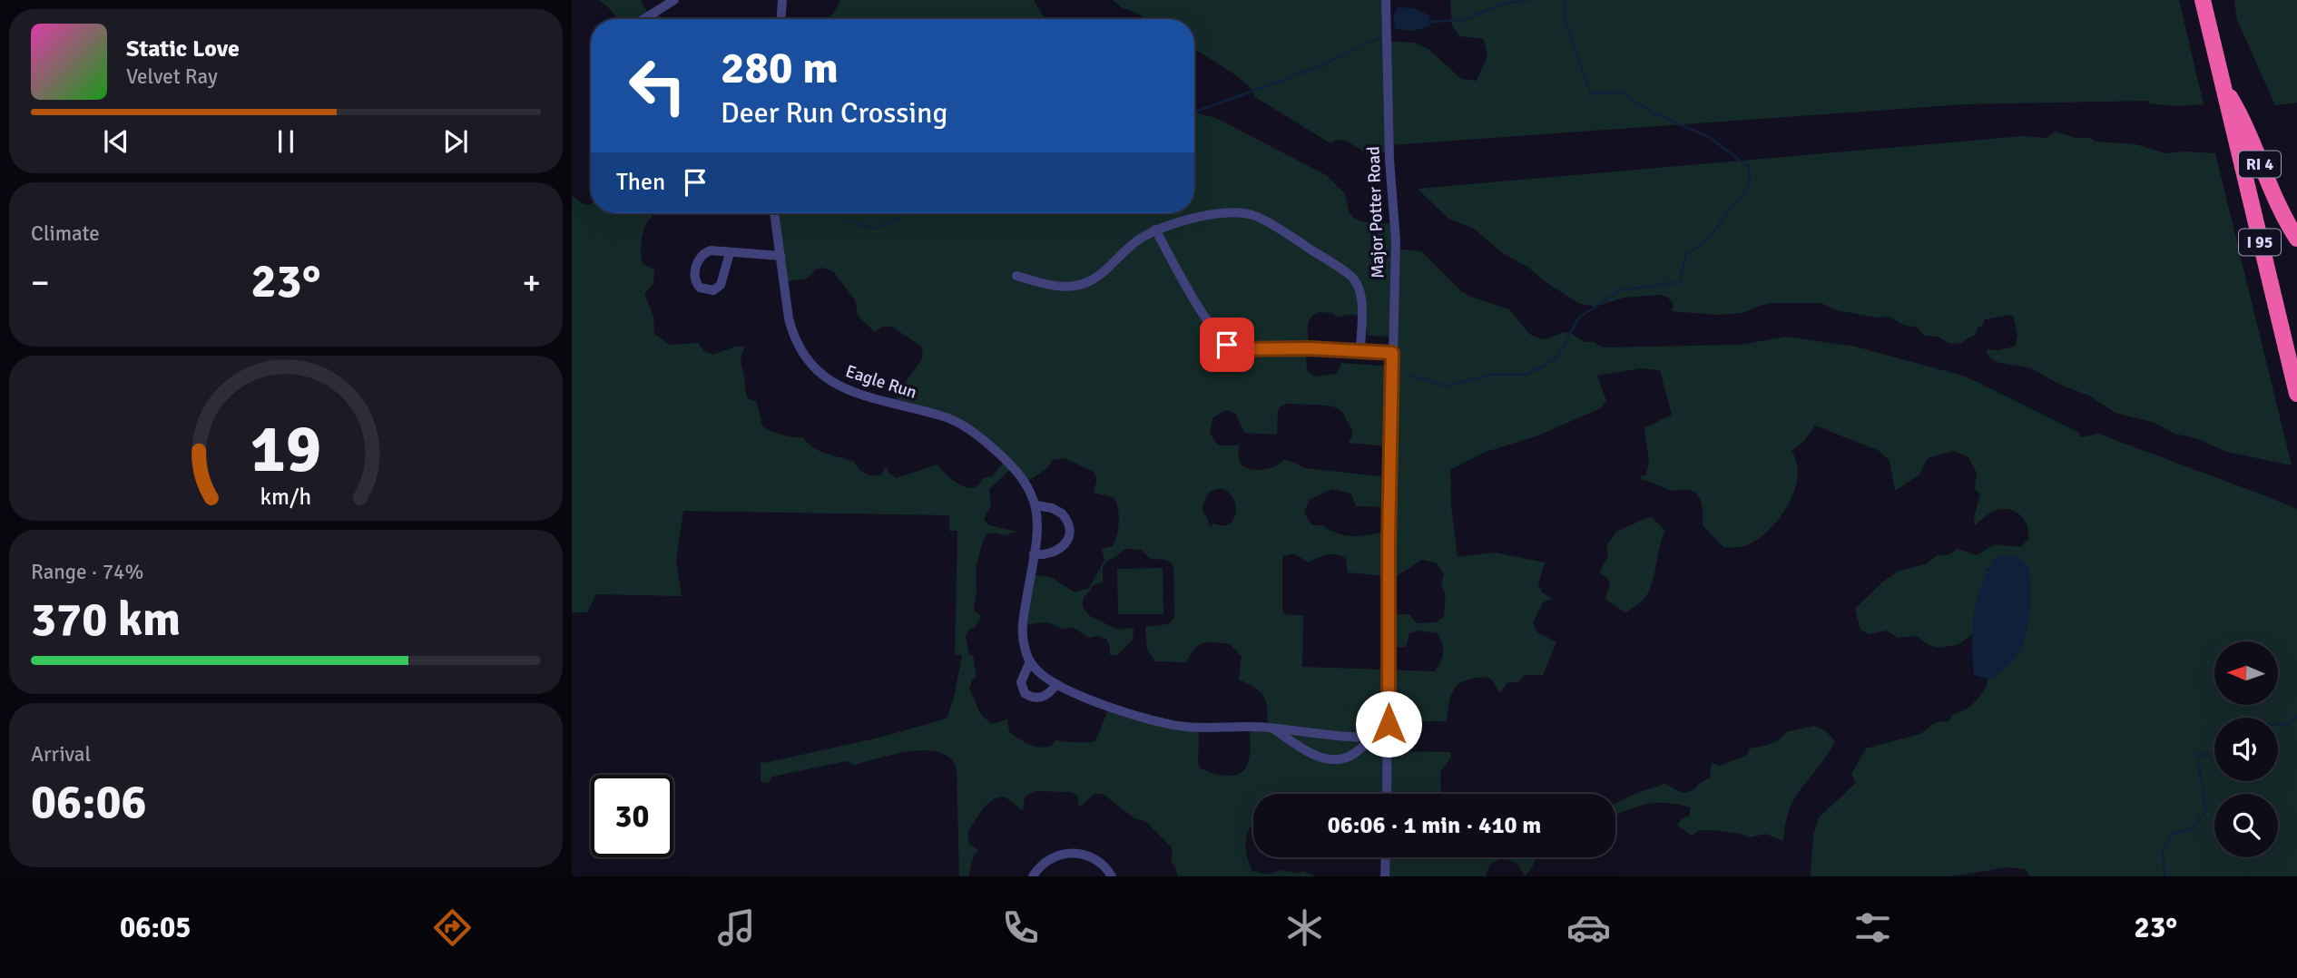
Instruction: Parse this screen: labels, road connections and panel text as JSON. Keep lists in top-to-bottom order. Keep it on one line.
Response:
{"streets":{"highway":["RI 4","I 95"],"street":["Major Potter Road","Eagle Run"]},"crossings":[["RI 4","I 95"]],"north":"left","page":{"turn":["280 m","Deer Run Crossing"],"song":["Static Love","Velvet Ray"],"then":"Then","tile":["Climate",["Range · 74%","370 km"],["Arrival","06:06"]],"heat":["−","23°","+"],"limit":"30","trip":"06:06 · 1 min · 410 m","tabs":["06:05","23°"],"gauge":["19","km/h"]}}
